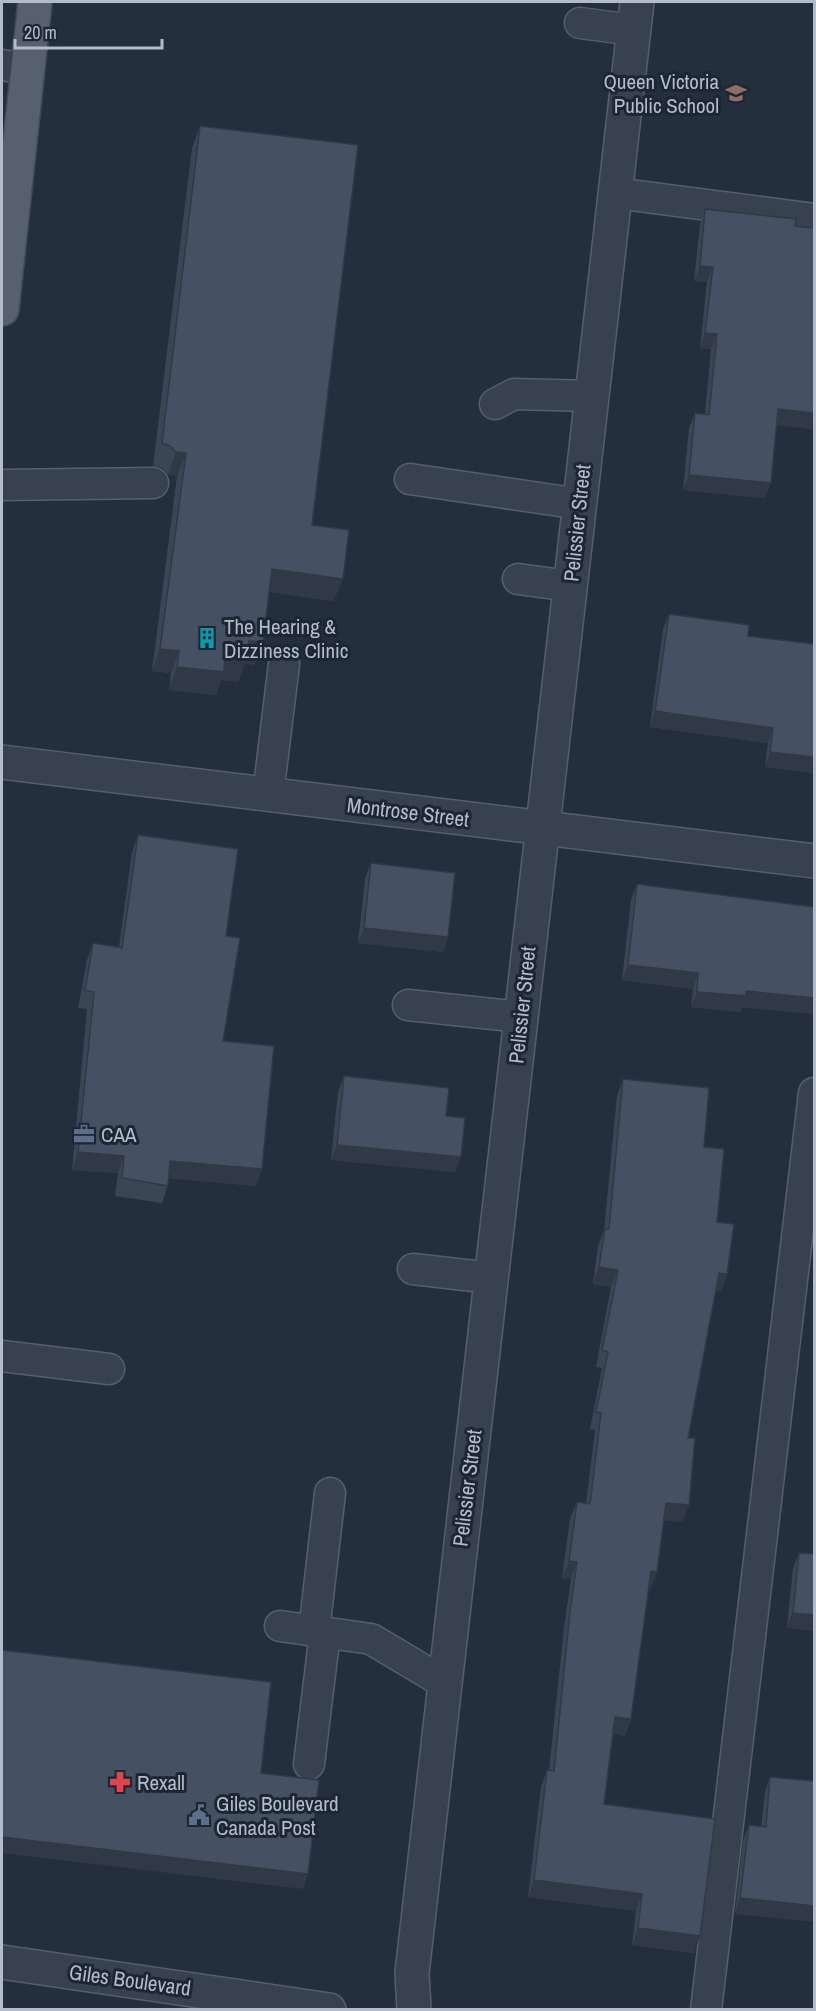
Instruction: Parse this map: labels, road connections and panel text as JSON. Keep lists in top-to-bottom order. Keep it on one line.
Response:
{"streets":{"street":["Pelissier Street","Montrose Street","Giles Boulevard"]},"crossings":[["Pelissier Street","Montrose Street"]],"places":{"school or university":["Queen Victoria Public School"],"building":["The Hearing & Dizziness Clinic"],"office":["CAA"],"pharmacy":["Rexall"],"public building":["Giles Boulevard Canada Post"]},"scale_bar":"20 m"}
